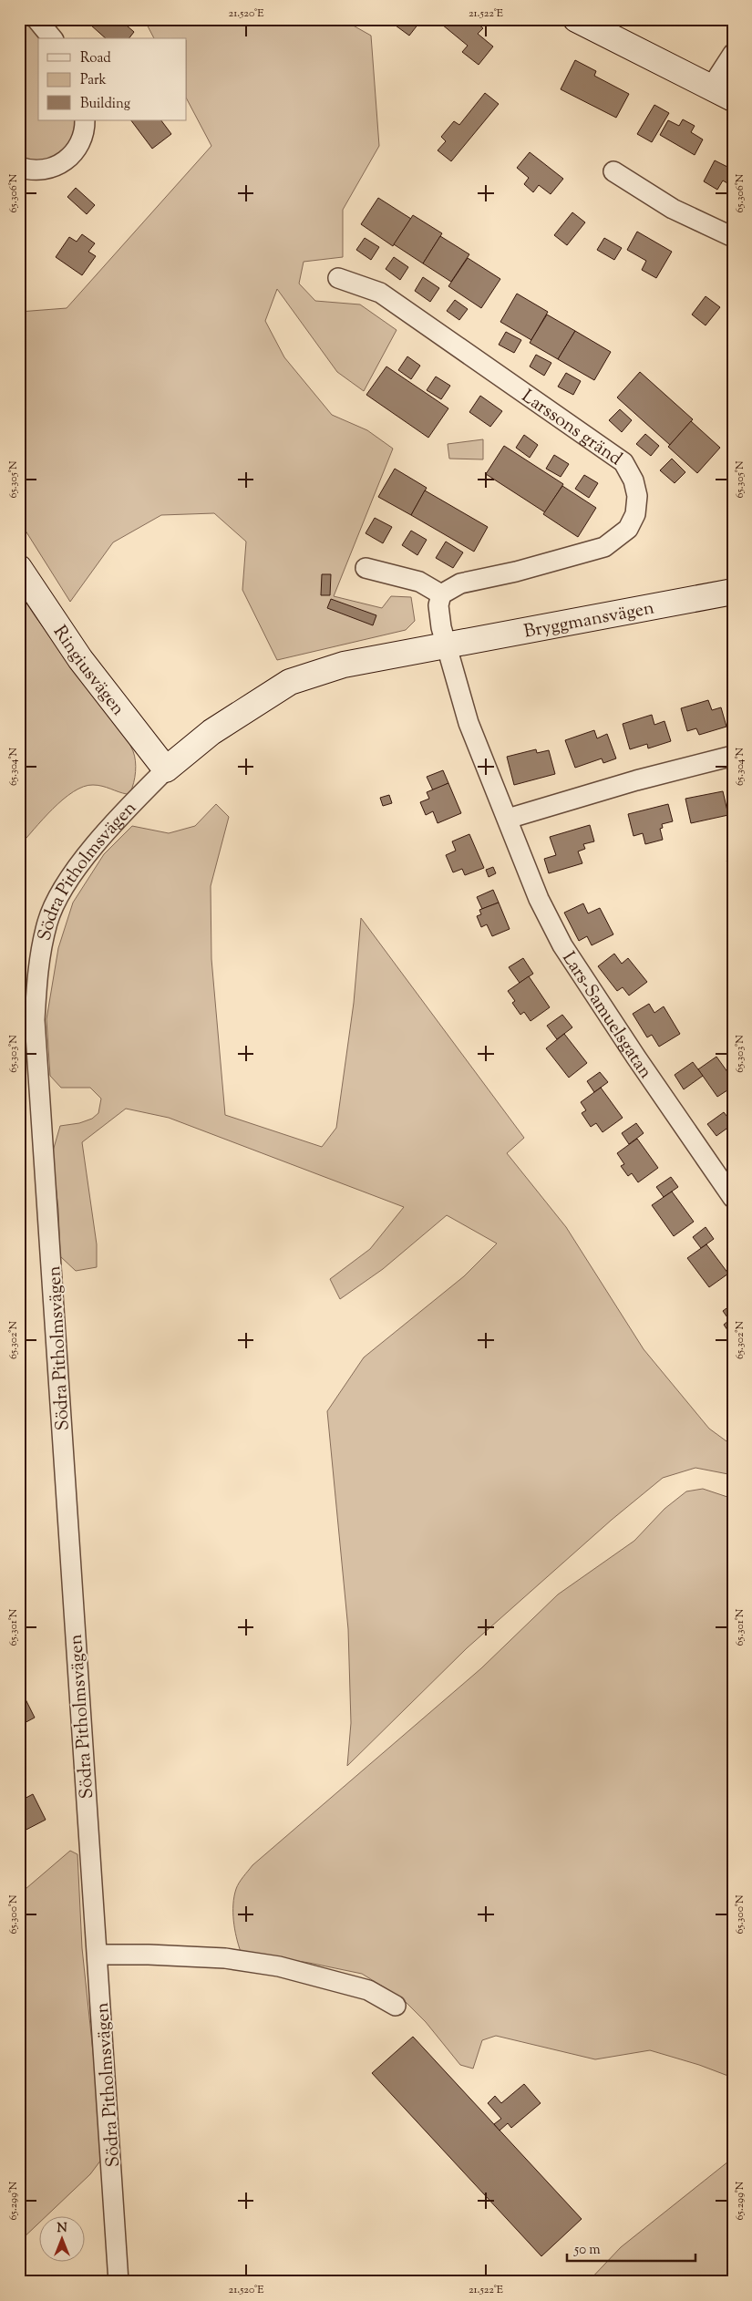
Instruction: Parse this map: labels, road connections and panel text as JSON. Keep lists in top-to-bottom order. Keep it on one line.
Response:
{"streets":{"street":["Larssons gränd","Bryggmansvägen","Ringiusvägen","Södra Pitholmsvägen","Lars-Samuelsgatan"]},"crossings":[["Bryggmansvägen","Södra Pitholmsvägen"],["Bryggmansvägen","Lars-Samuelsgatan"],["Ringiusvägen","Södra Pitholmsvägen"],["Södra Pitholmsvägen","Lars-Samuelsgatan"]],"legend":["Road","Park","Building"],"scale_bar":"50 m","north":"top","coordinates":["21.520°E","21.522°E","65.306°N","65.305°N","65.304°N","65.303°N","65.302°N","65.301°N","65.300°N","65.299°N"]}
